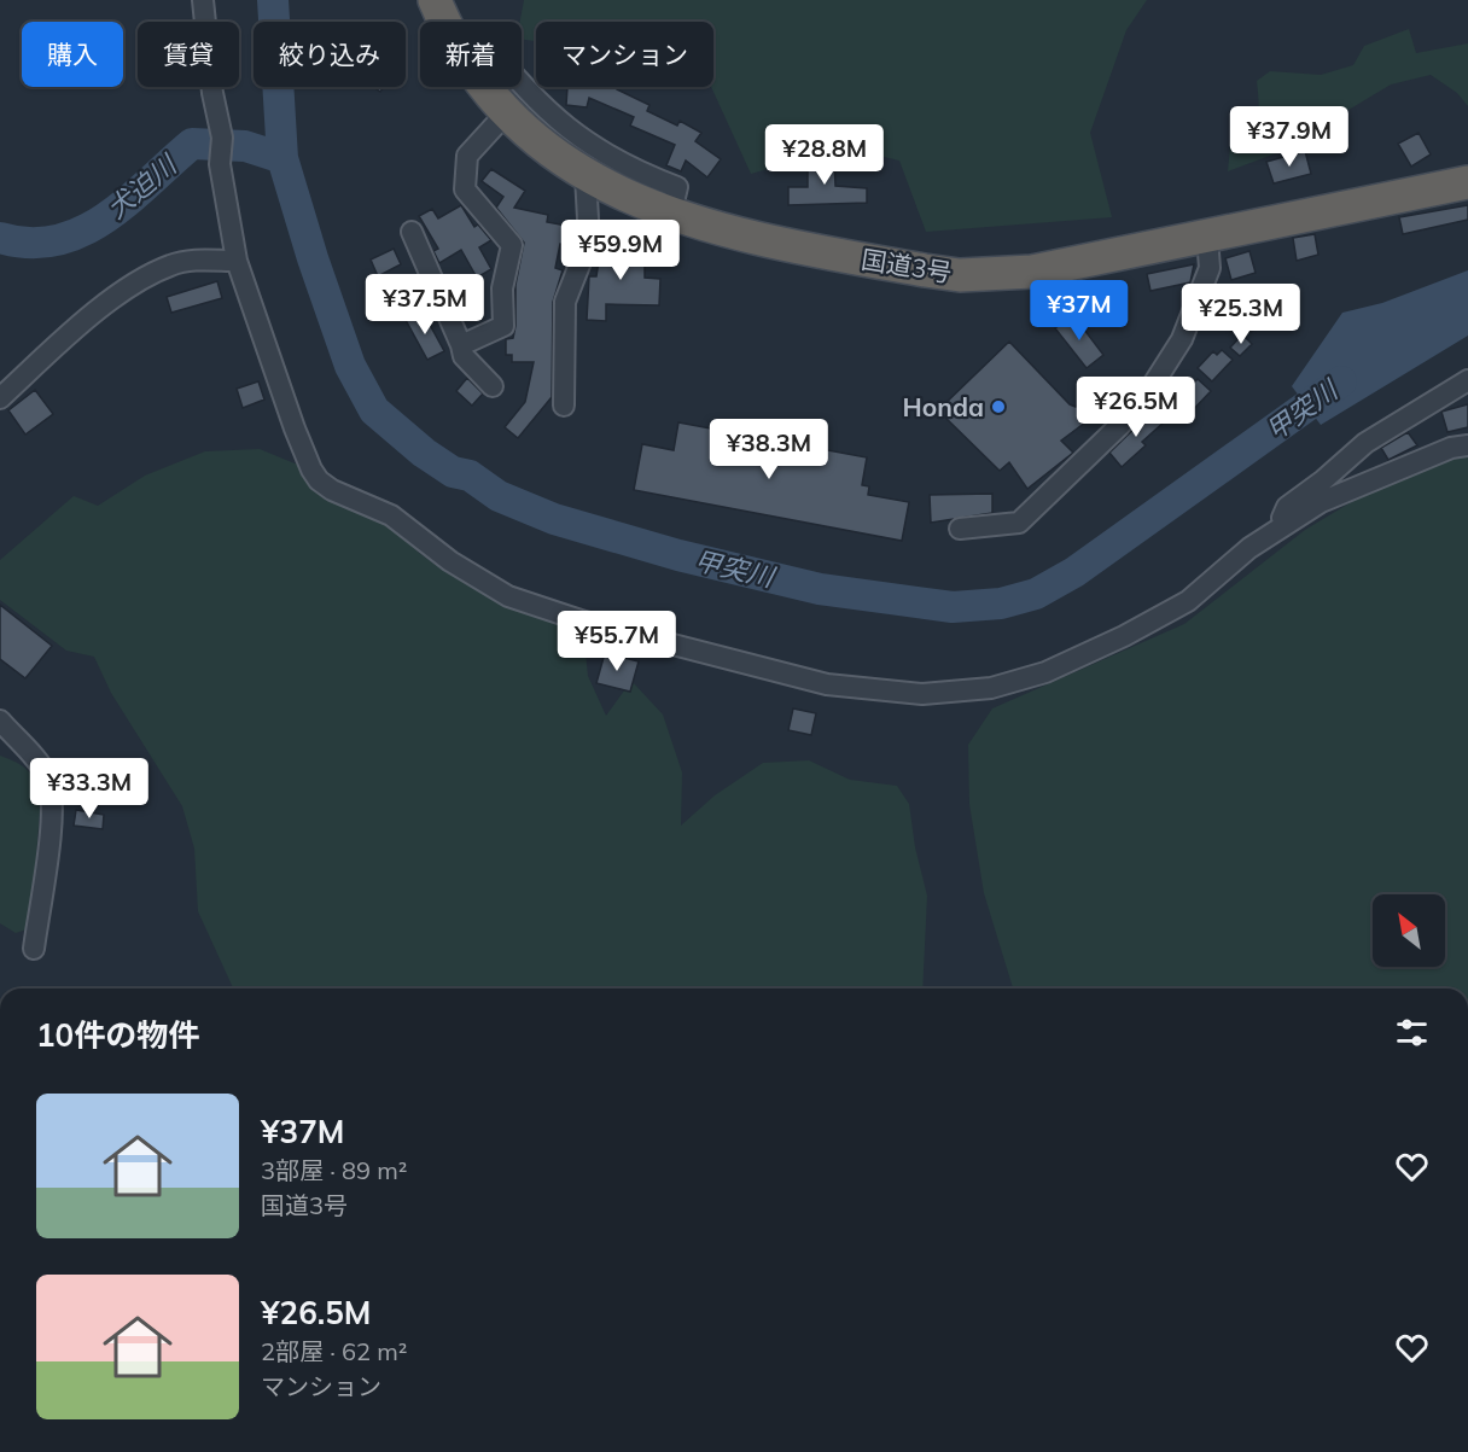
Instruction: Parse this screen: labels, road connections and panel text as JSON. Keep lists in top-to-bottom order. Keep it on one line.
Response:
{"streets":{"highway":["国道3号"]},"water":["犬迫川","甲突川"],"places":["Honda"],"north":"top left","page":{"chip":["購入","賃貸","絞り込み","新着","マンション"],"price":["¥37.9M","¥28.8M","¥59.9M","¥37.5M","¥37M","¥25.3M","¥26.5M","¥38.3M","¥55.7M","¥33.3M"],"heading":"10件の物件","list":[{"name":"¥37M","note":"3部屋 · 89 m² · 国道3号"},{"name":"¥26.5M","note":"2部屋 · 62 m² · マンション"}]}}
